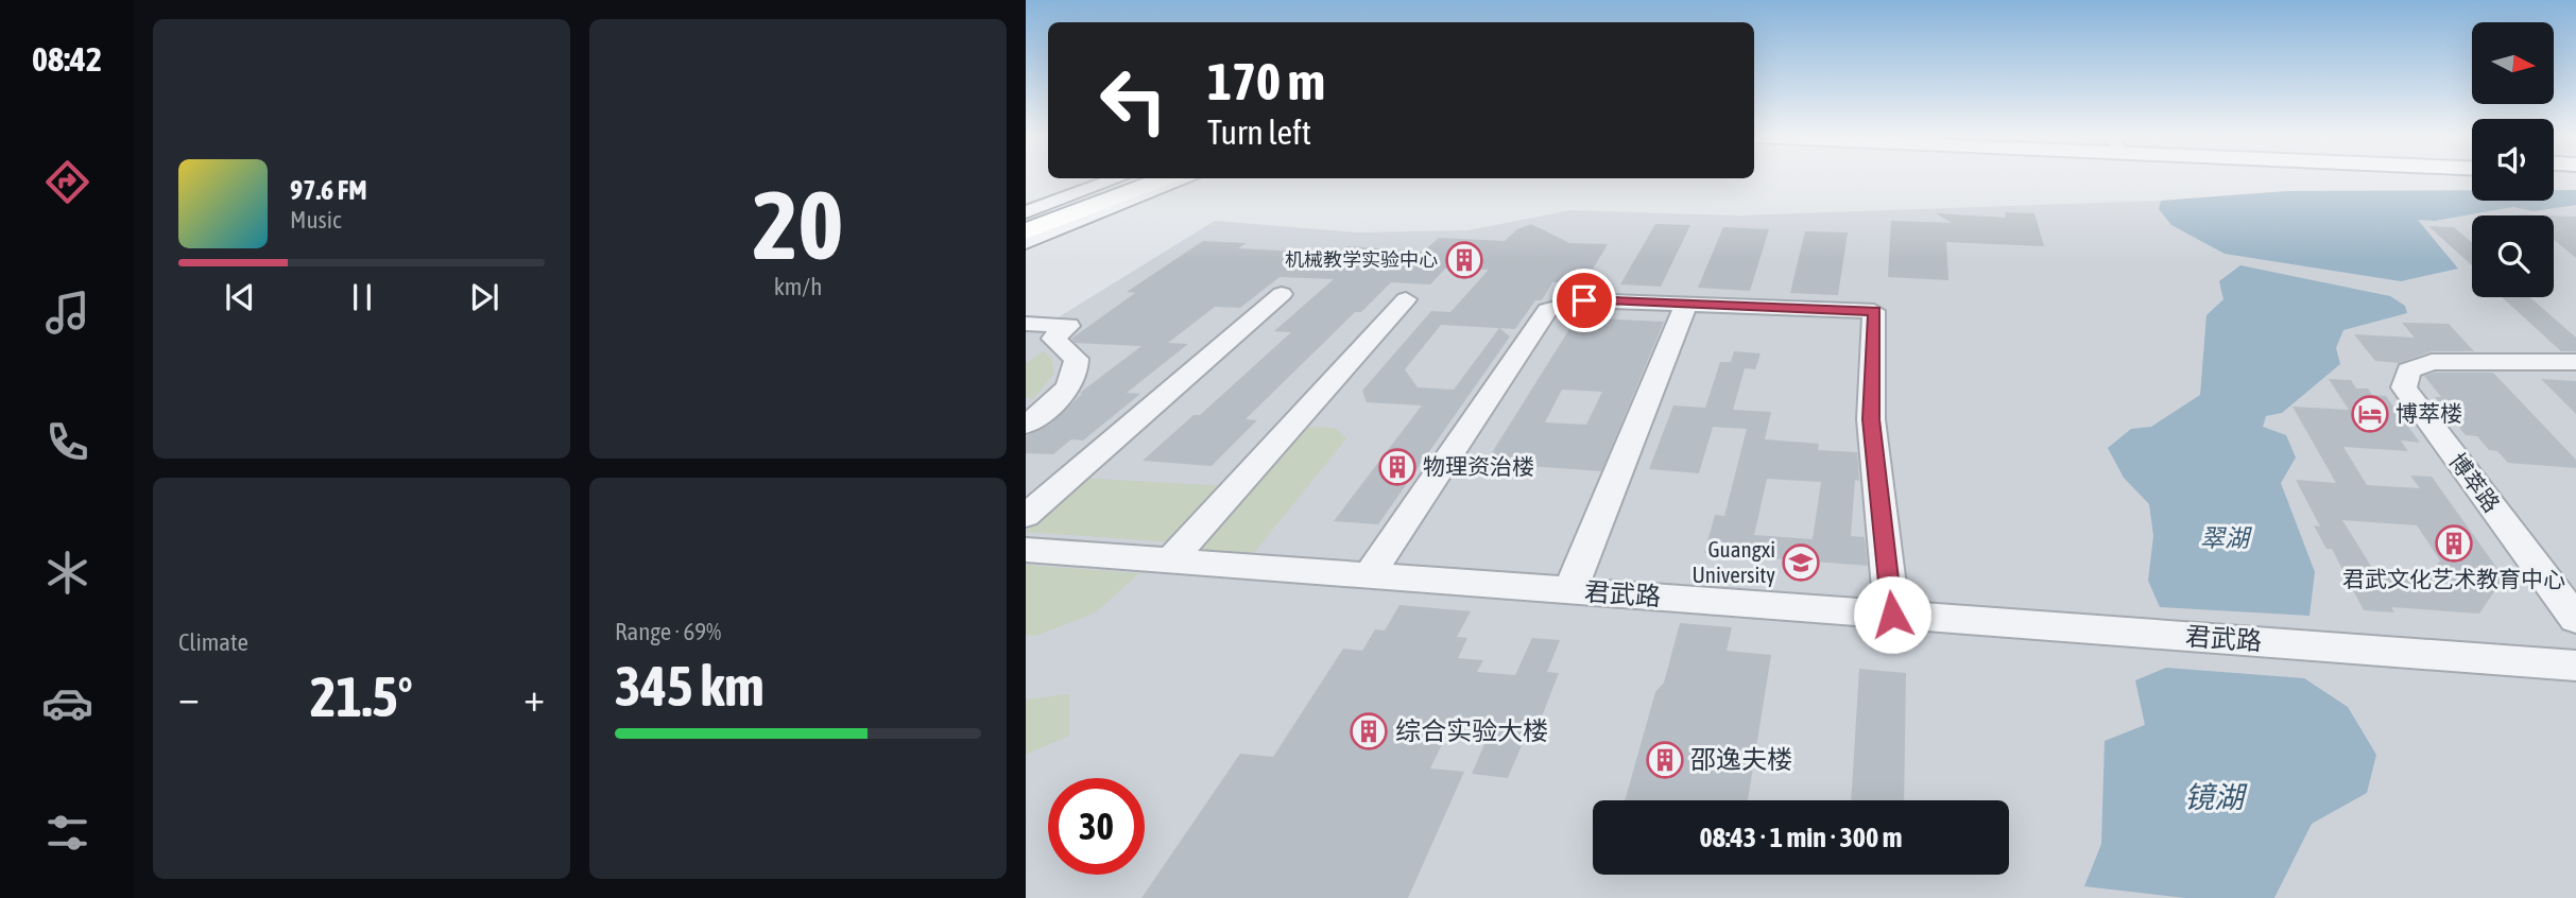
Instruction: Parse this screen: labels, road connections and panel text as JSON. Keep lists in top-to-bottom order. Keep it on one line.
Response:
{"streets":{"street":["博萃路","君武路"]},"water":["翠湖","镜湖"],"places":{"building":["机械教学实验中心","物理资治楼","君武文化艺术教育中心","综合实验大楼","邵逸夫楼"],"hotel":["博萃楼"],"school or university":["Guangxi University"]},"north":"right","page":{"tabs":"08:42","tile":[["20","km/h"],"Climate",["Range · 69%","345 km"]],"turn":["170 m","Turn left"],"song":["97.6 FM","Music"],"heat":["−","21.5°","+"],"limit":"30","trip":"08:43 · 1 min · 300 m"}}
